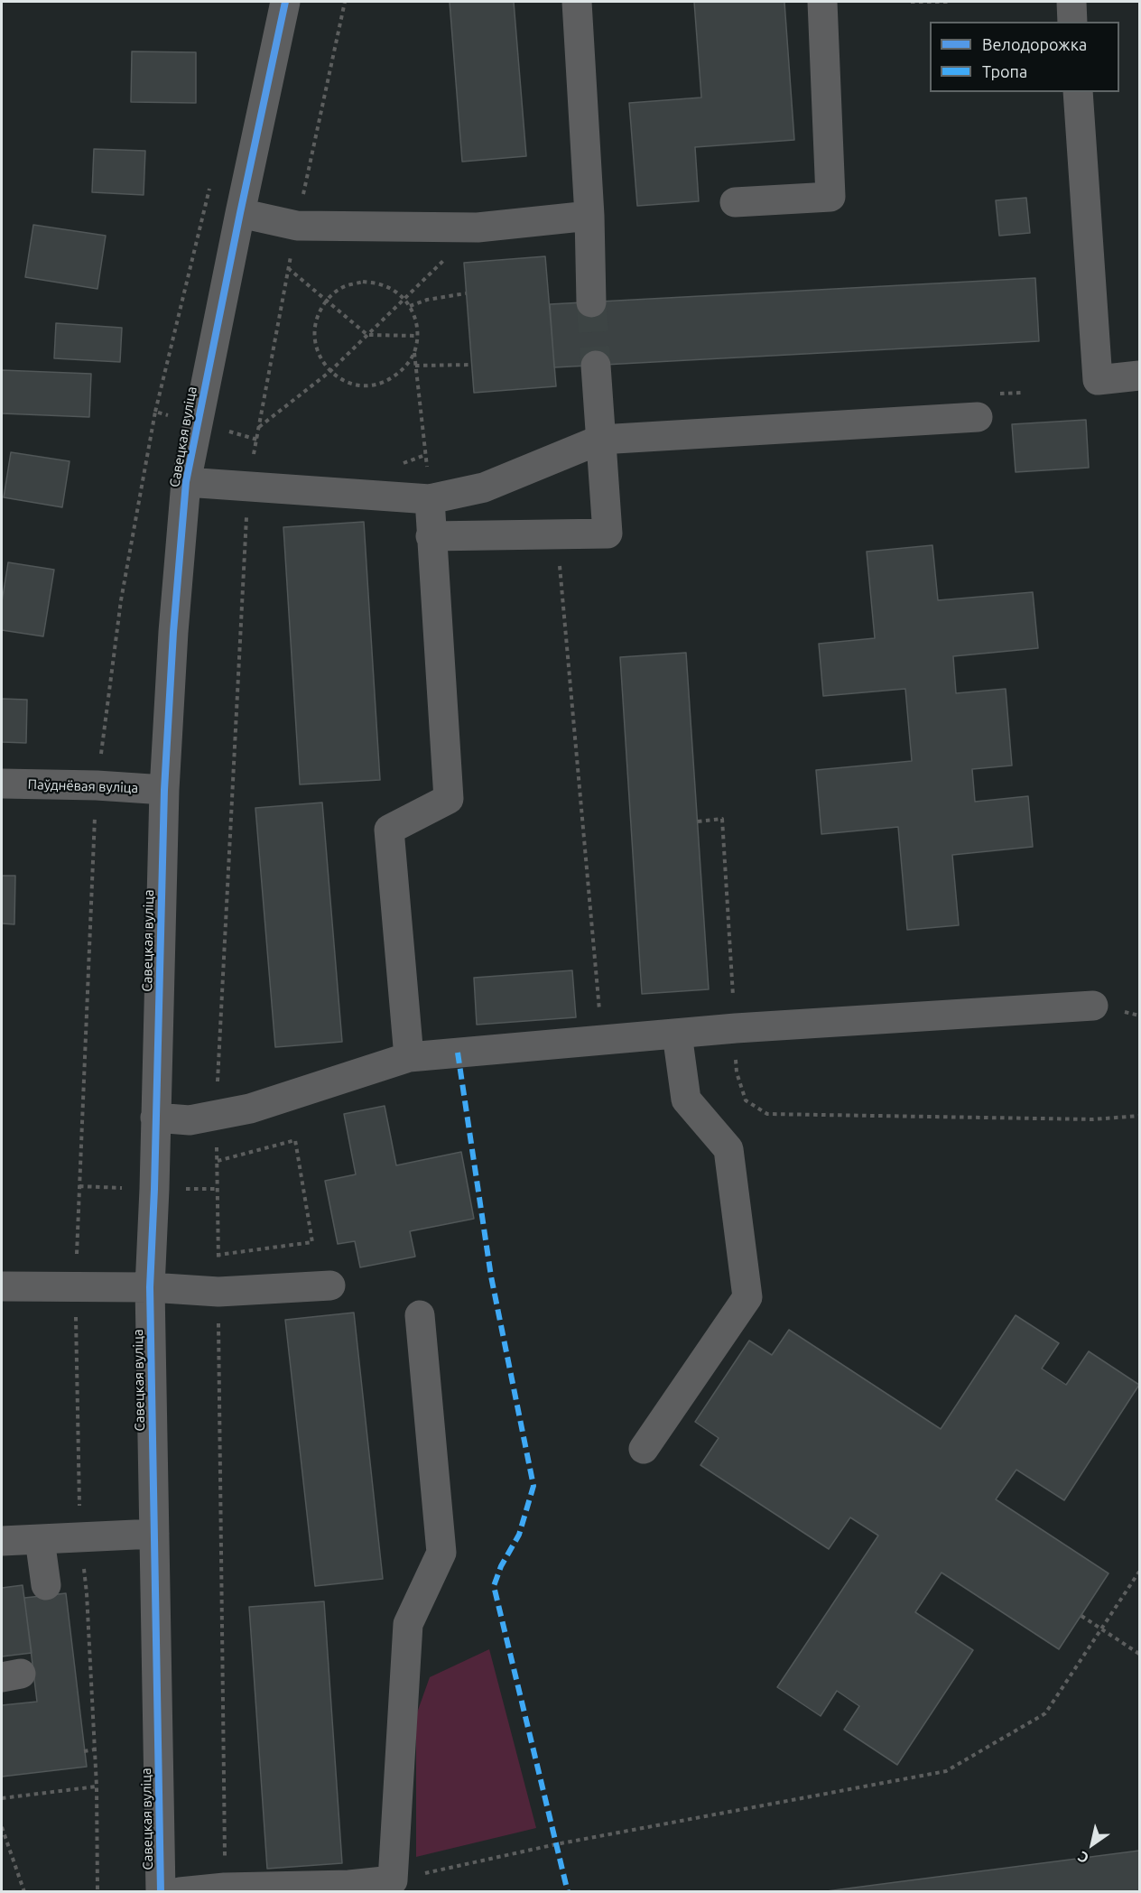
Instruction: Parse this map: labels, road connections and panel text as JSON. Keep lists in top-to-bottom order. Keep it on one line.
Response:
{"streets":{"street":["Савецкая вуліца","Паўднёвая вуліца"]},"crossings":[["Савецкая вуліца","Паўднёвая вуліца"]],"legend":["Велодорожка","Тропа"],"north":"bottom left"}
